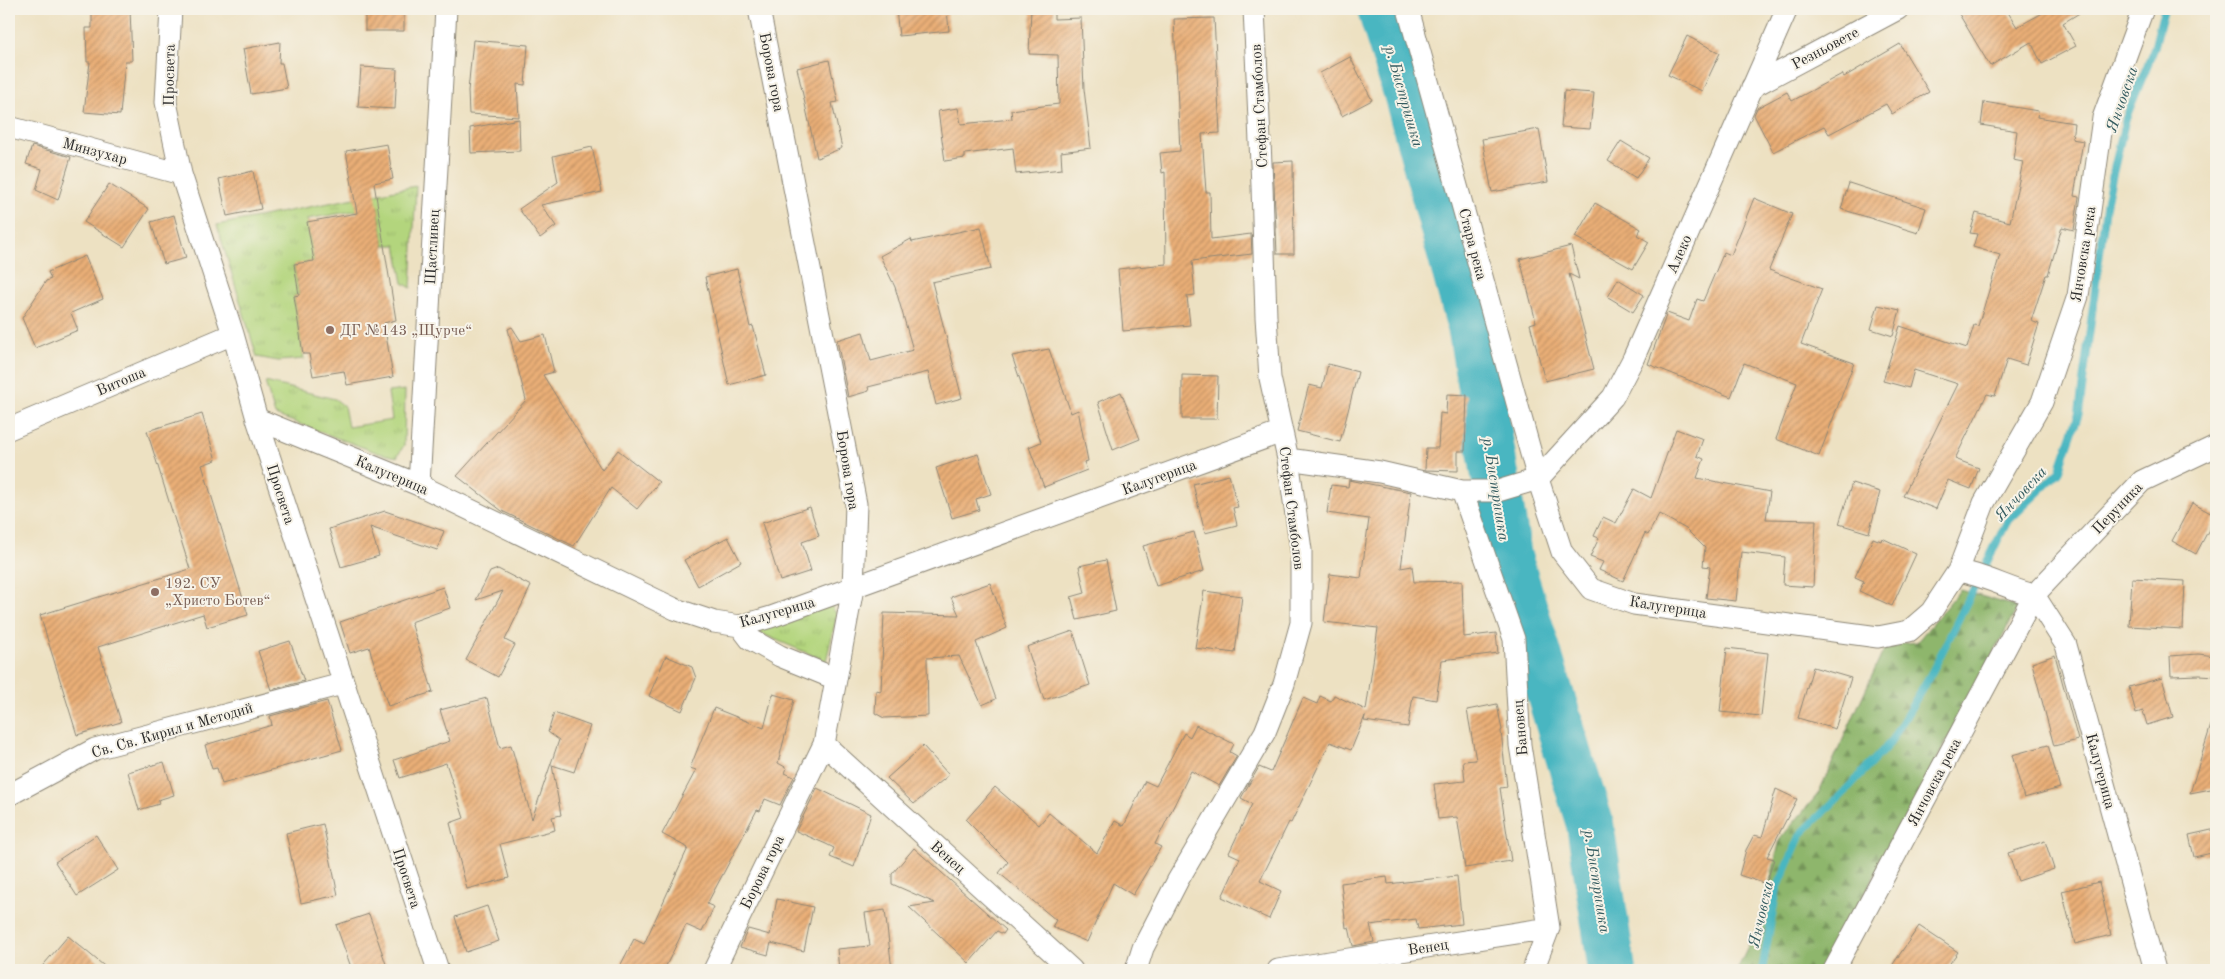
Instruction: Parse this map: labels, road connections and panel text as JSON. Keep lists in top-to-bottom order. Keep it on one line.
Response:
{"streets":{"street":["Резньовете","Борова гора","Просвета","Стефан Стамболов","Минзухар","Стара река","Щастливец","Алеко","Янчовска река","Витоша","Калугерица","Перуника","Бановец","Св. Св. Кирил и Методий","Венец"]},"crossings":[["Резньовете","Алеко"],["Борова гора","Калугерица"],["Борова гора","Венец"],["Просвета","Минзухар"],["Просвета","Витоша"],["Просвета","Калугерица"],["Просвета","Св. Св. Кирил и Методий"],["Стефан Стамболов","Калугерица"],["Стара река","Алеко"],["Стара река","Калугерица"],["Щастливец","Калугерица"],["Алеко","Калугерица"],["Янчовска река","Калугерица"],["Янчовска река","Перуника"],["Калугерица","Перуника"],["Бановец","Венец"]],"water":["р. Бистришка","Янчовска"],"places":["ДГ №143 „Щурче“","192. СУ „Христо Ботев“"]}
